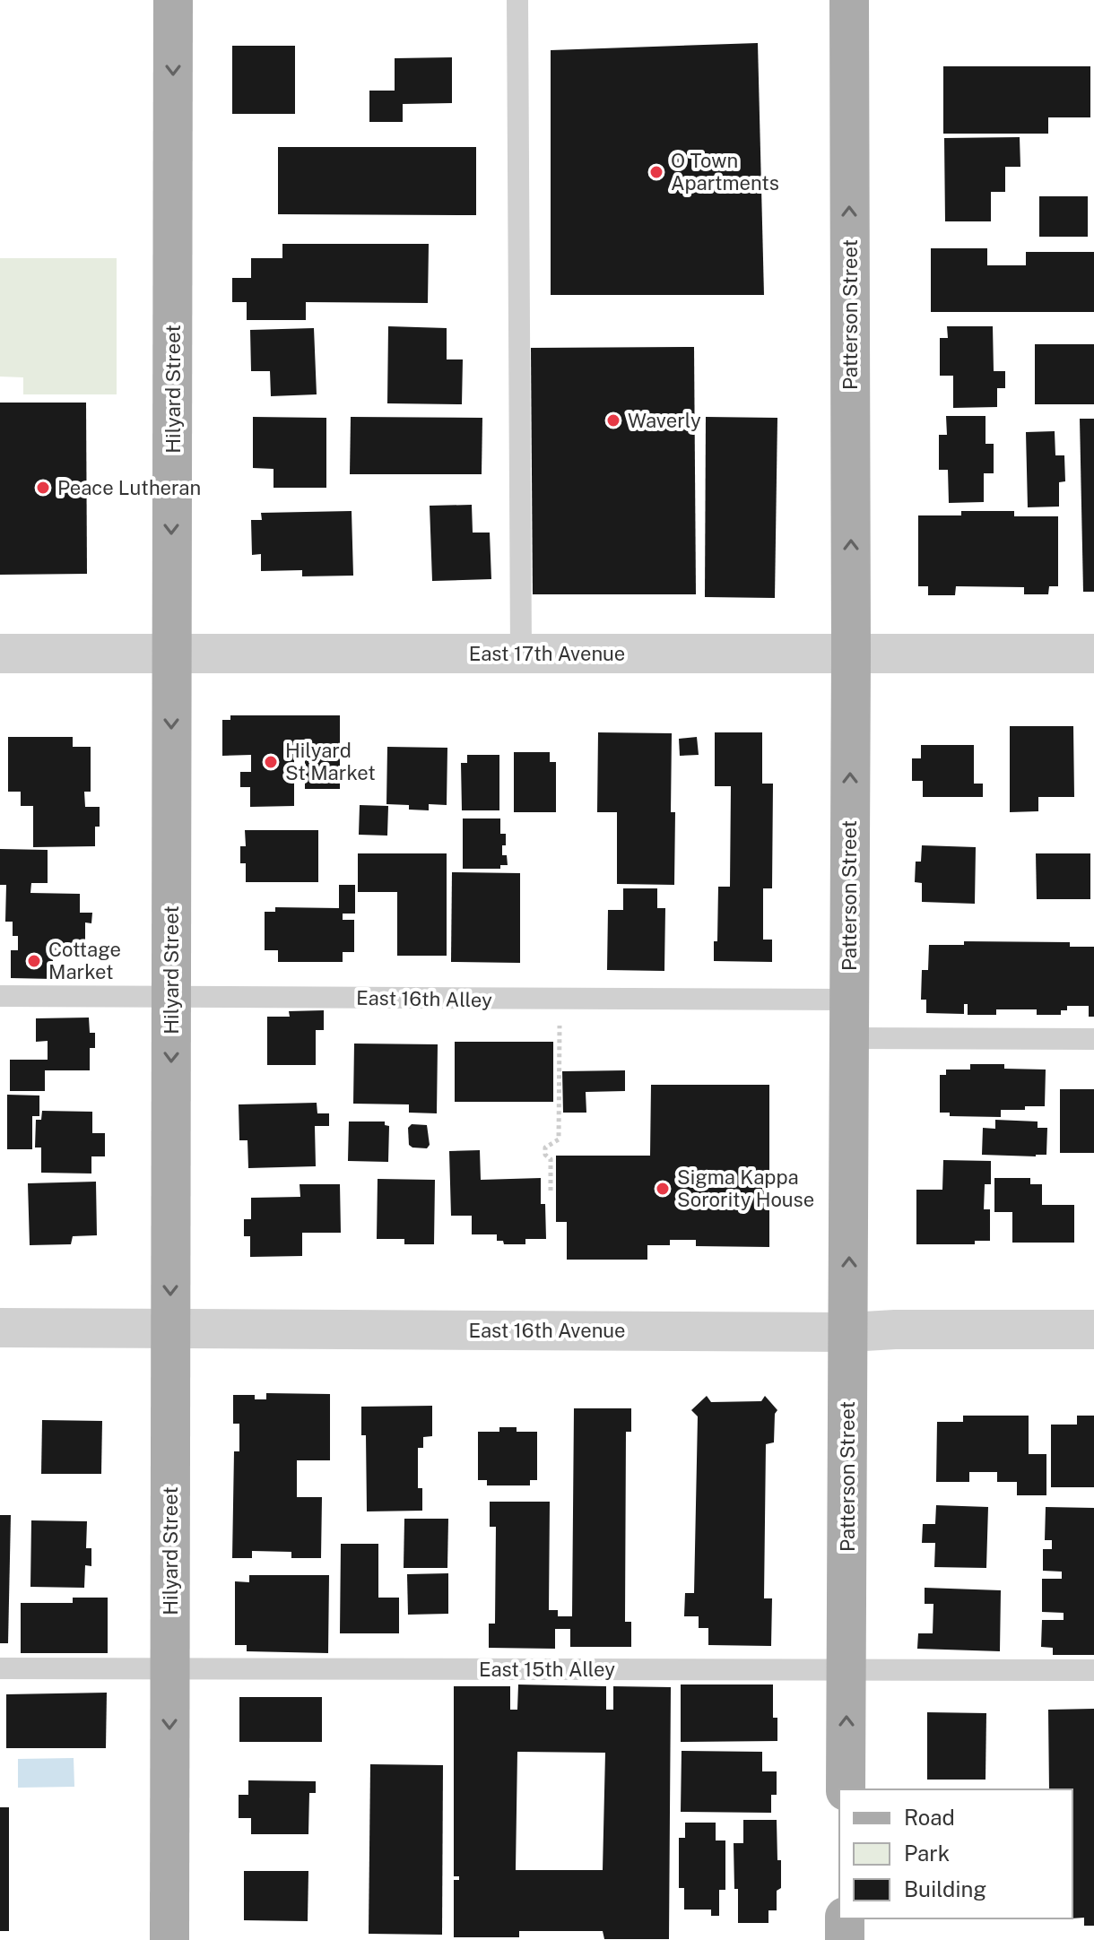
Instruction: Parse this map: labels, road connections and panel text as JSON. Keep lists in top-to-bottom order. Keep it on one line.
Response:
{"streets":{"main road":["Patterson Street","Hilyard Street"],"street":["East 17th Avenue","East 16th Avenue"],"lane":["East 16th Alley","East 15th Alley"]},"crossings":[["Patterson Street","East 17th Avenue"],["Patterson Street","East 16th Alley"],["Patterson Street","East 16th Avenue"],["Patterson Street","East 15th Alley"],["Hilyard Street","East 17th Avenue"],["Hilyard Street","East 16th Alley"],["Hilyard Street","East 16th Avenue"],["Hilyard Street","East 15th Alley"]],"one_way":["Patterson Street","Hilyard Street"],"places":["O Town Apartments","Waverly","Peace Lutheran","Hilyard St Market","Cottage Market","Sigma Kappa Sorority House"],"legend":["Road","Park","Building"]}
